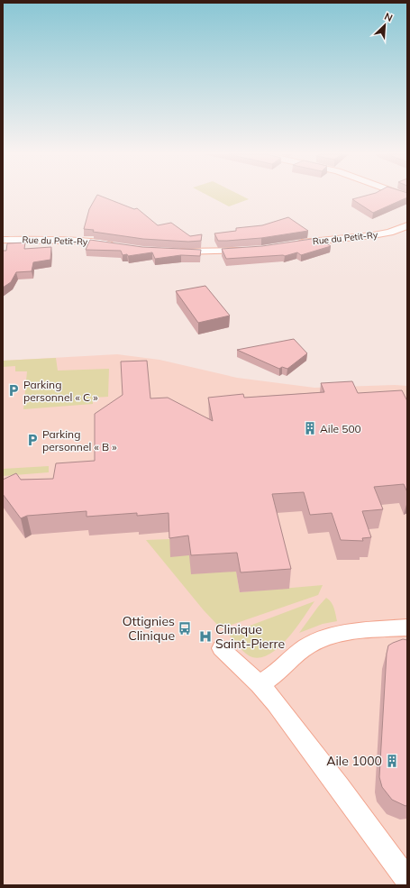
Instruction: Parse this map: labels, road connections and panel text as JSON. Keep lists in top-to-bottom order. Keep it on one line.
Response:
{"streets":{"street":["Rue du Petit-Ry"]},"places":{"parking":["Parking personnel « C »","Parking personnel « B »"],"building":["Aile 500","Aile 1000"],"bus stop":["Ottignies Clinique"],"hospital":["Clinique Saint-Pierre"]},"north":"top right"}
